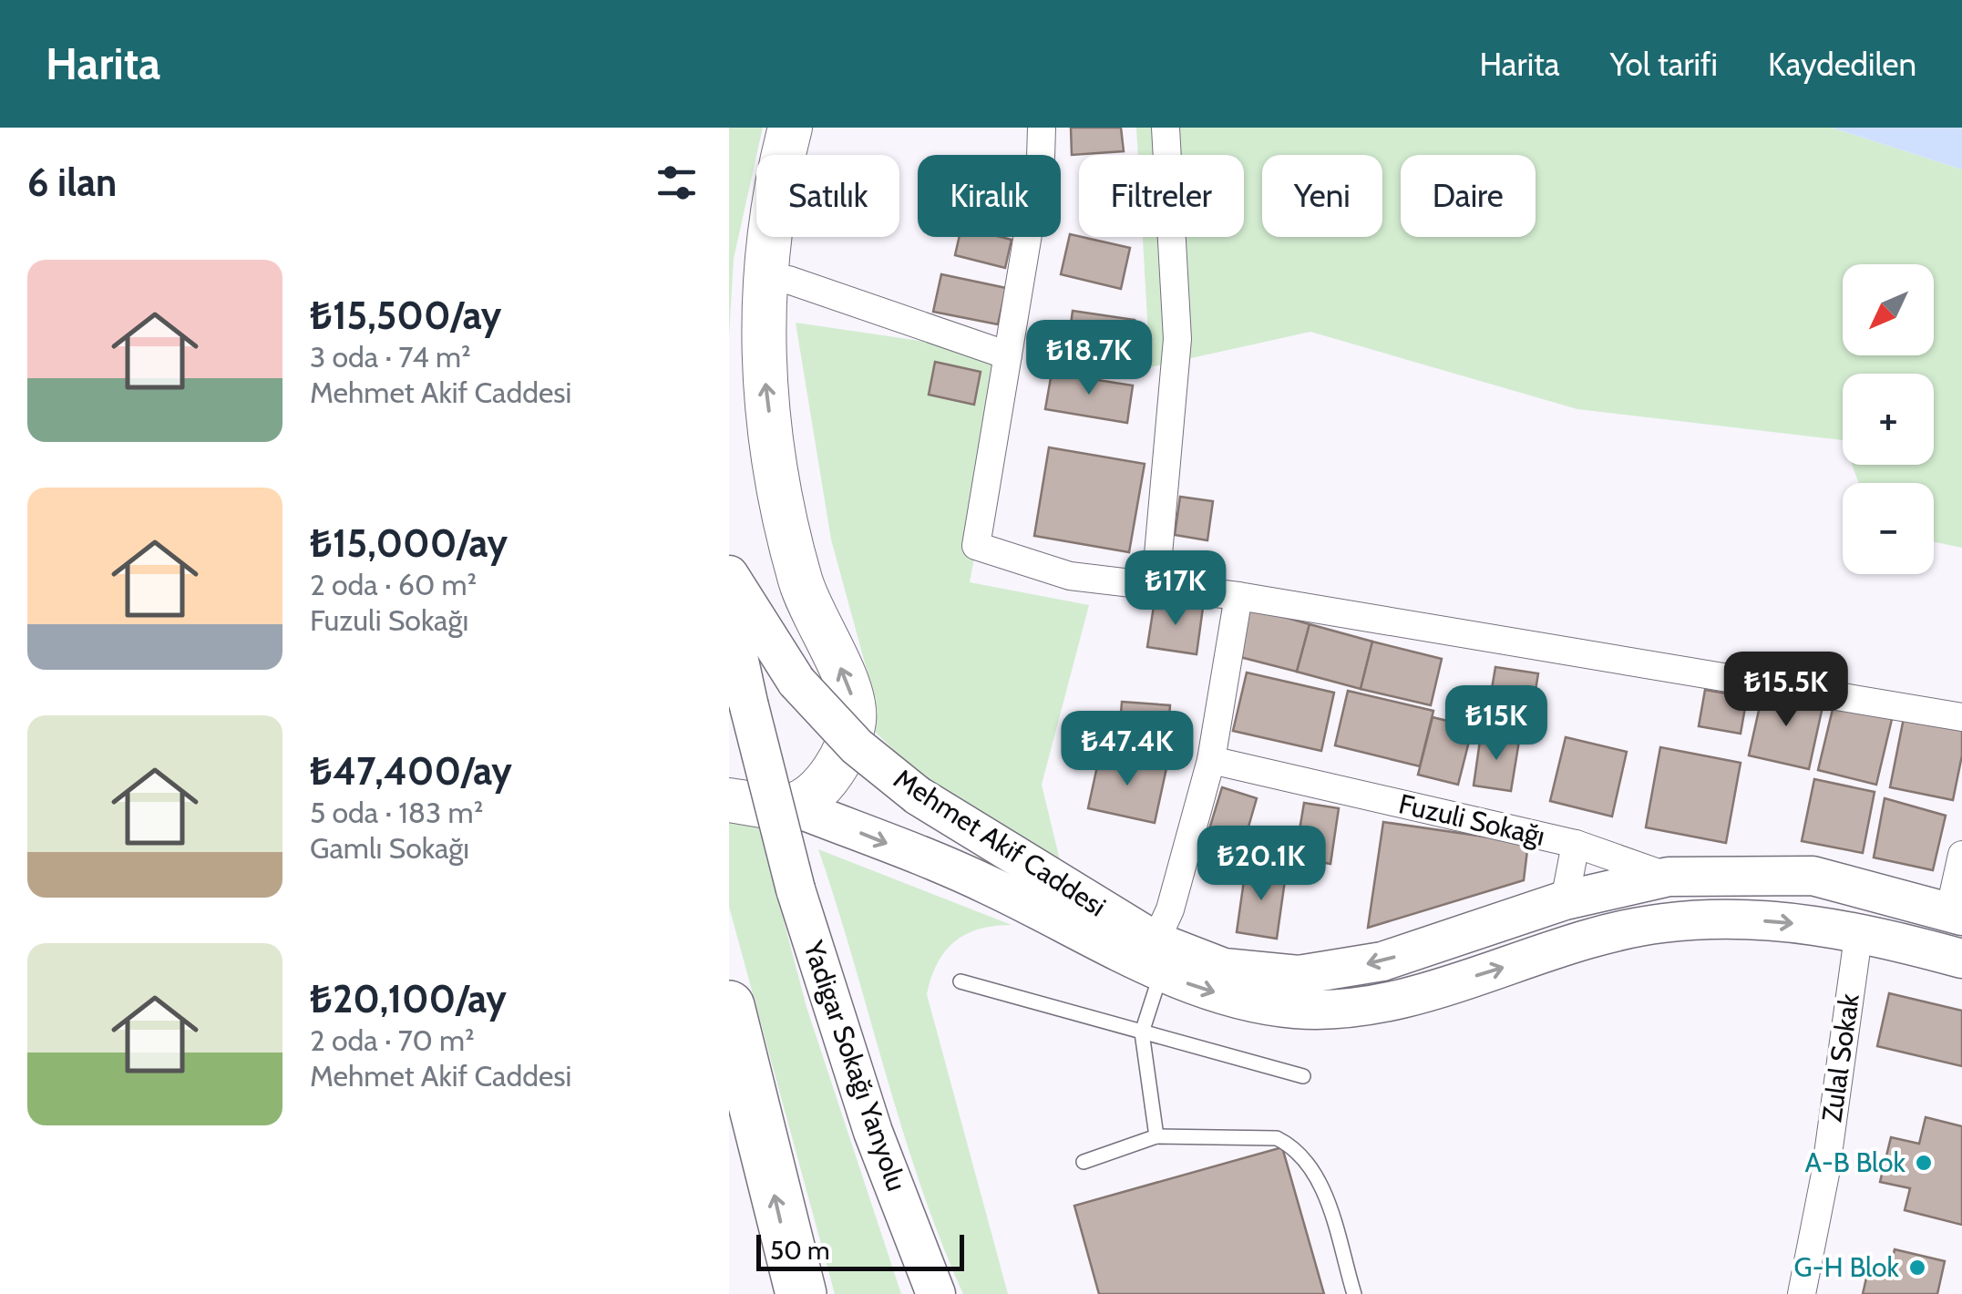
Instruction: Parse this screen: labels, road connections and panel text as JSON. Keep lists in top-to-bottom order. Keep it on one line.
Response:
{"streets":{"main road":["Mehmet Akif Caddesi","Yadigar Sokağı Yanyolu"],"street":["Fuzuli Sokağı","Zulal Sokak"]},"crossings":[["Fuzuli Sokağı","Mehmet Akif Caddesi"],["Mehmet Akif Caddesi","Zulal Sokak"]],"places":["A-B Blok","G-H Blok"],"scale_bar":"50 m","north":"bottom left","page":{"header":"Harita","nav":["Harita","Yol tarifi","Kaydedilen"],"heading":"6 ilan","chip":["Satılık","Kiralık","Filtreler","Yeni","Daire"],"list":[{"name":"₺15,500/ay","note":"3 oda · 74 m² · Mehmet Akif Caddesi"},{"name":"₺15,000/ay","note":"2 oda · 60 m² · Fuzuli Sokağı"},{"name":"₺47,400/ay","note":"5 oda · 183 m² · Gamlı Sokağı"},{"name":"₺20,100/ay","note":"2 oda · 70 m² · Mehmet Akif Caddesi"}],"map_buttons":["+","−"],"price":["₺18.7K","₺17K","₺15.5K","₺15K","₺47.4K","₺20.1K"],"scale":"50 m"}}
